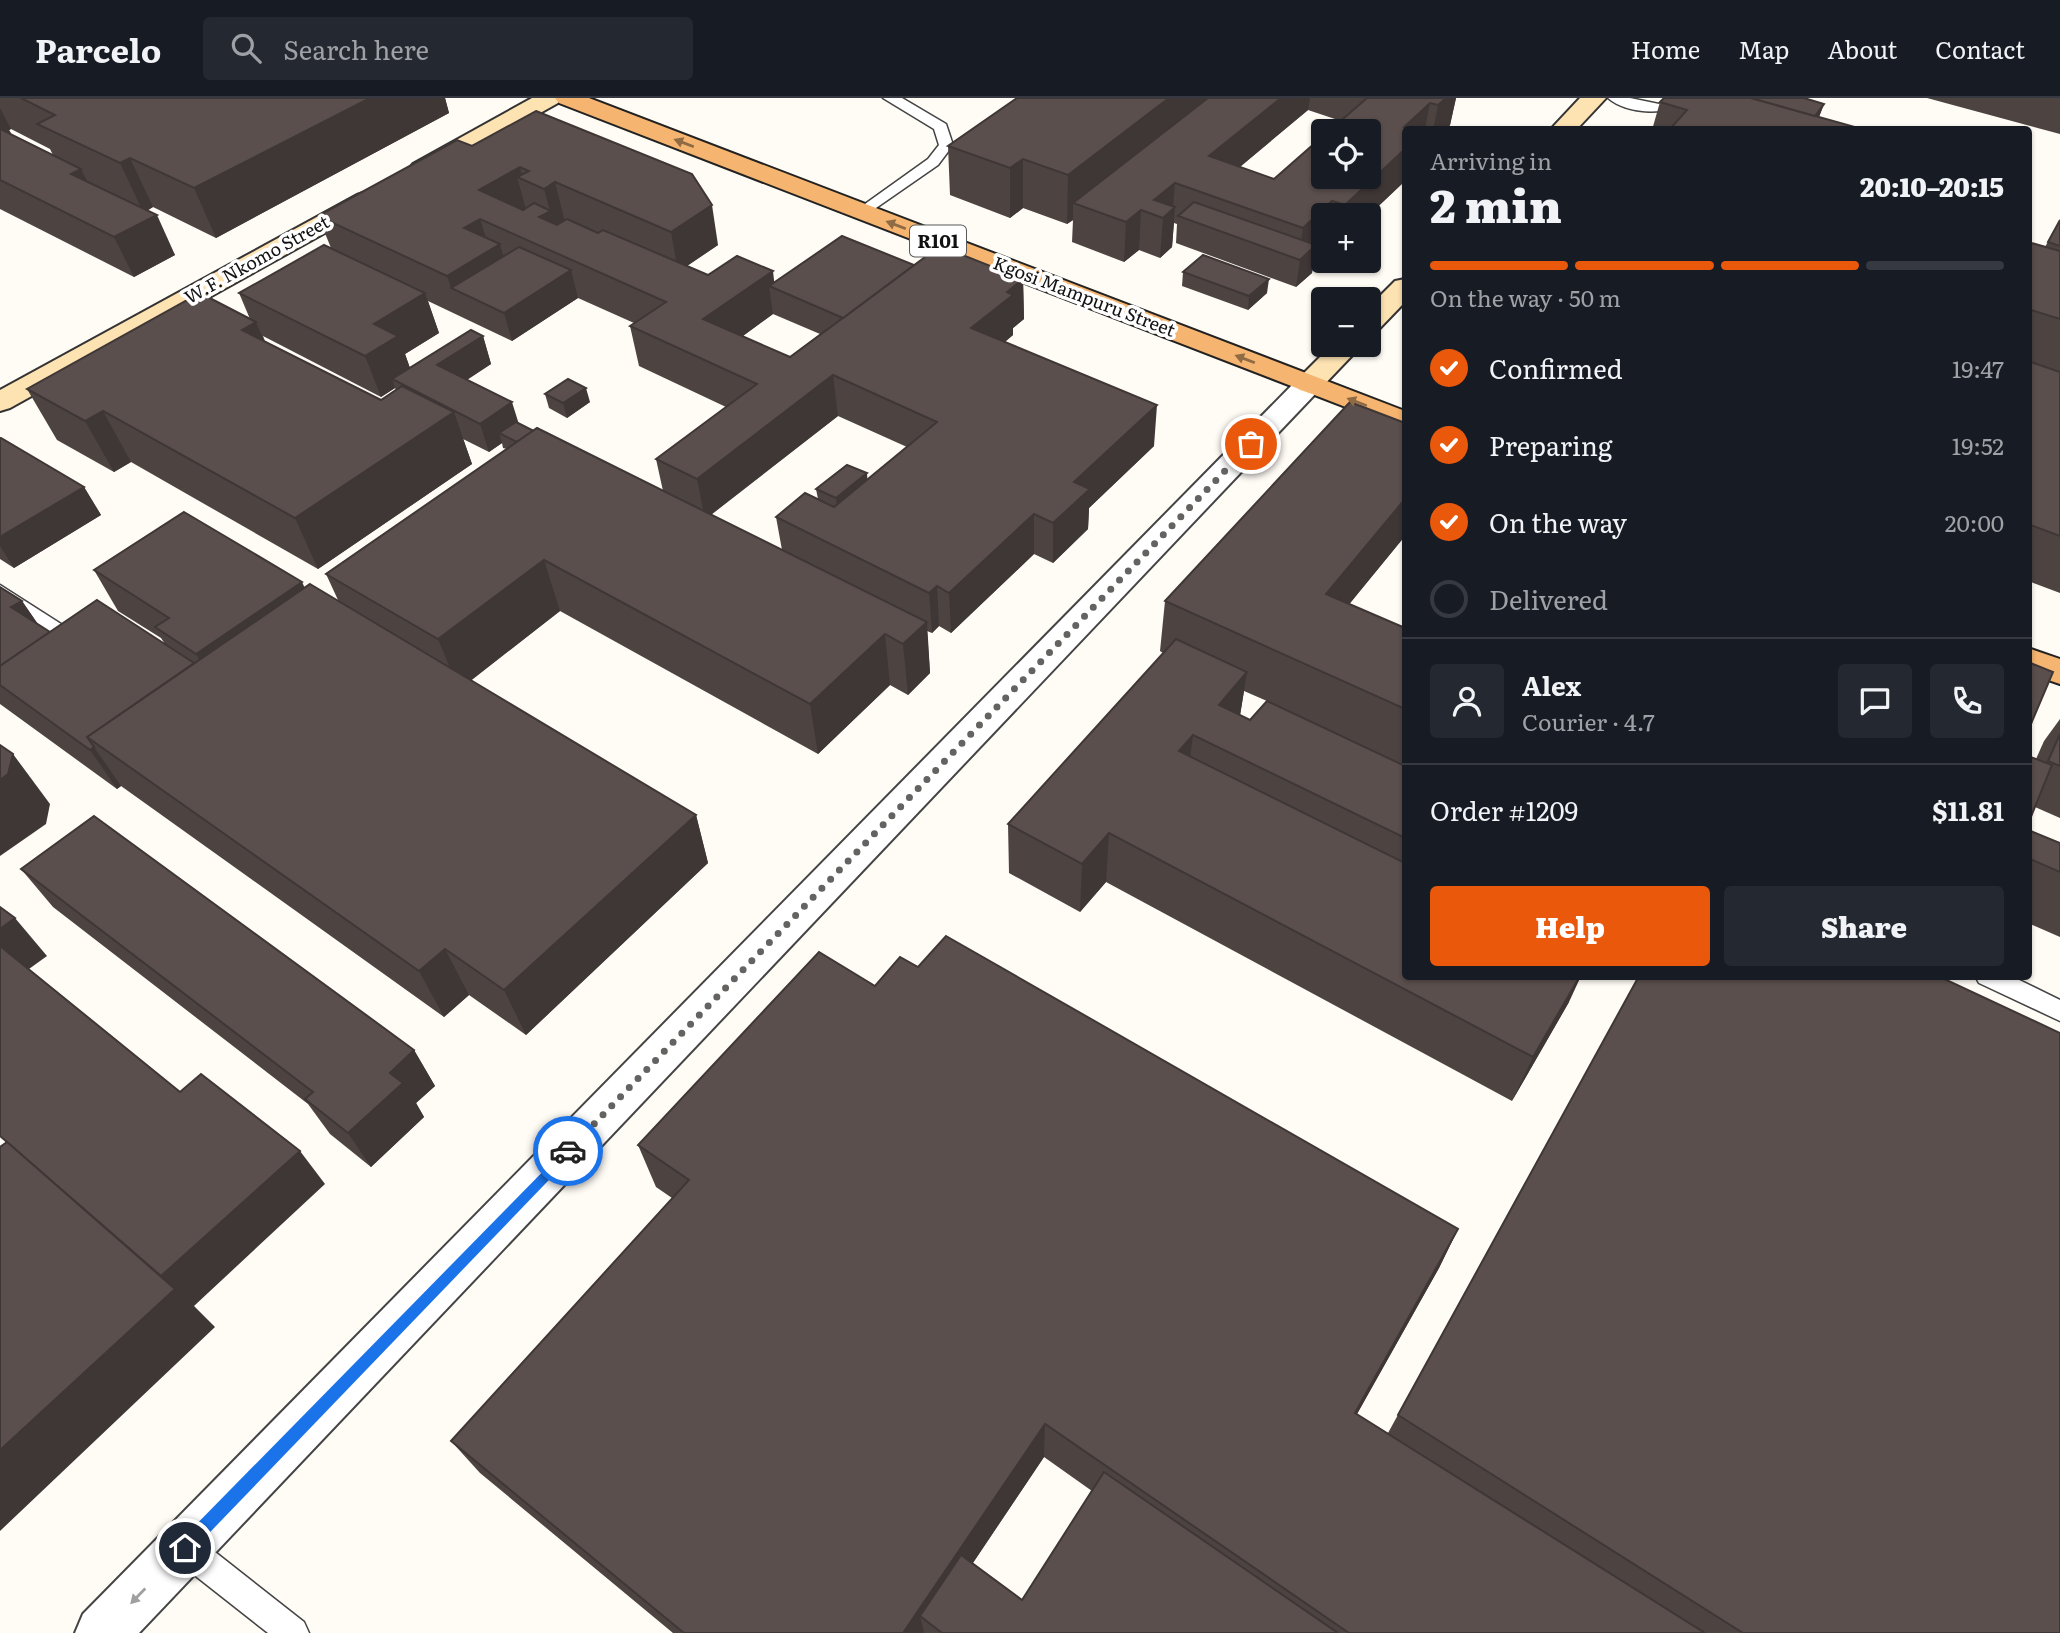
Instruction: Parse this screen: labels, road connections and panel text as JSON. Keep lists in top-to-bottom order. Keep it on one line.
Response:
{"streets":{"main road":["R101","W.F. Nkomo Street","Kgosi Mampuru Street"]},"one_way":["Kgosi Mampuru Street"],"page":{"header":"Parcelo","search":"Search here","nav":["Home","Map","About","Contact"],"map_buttons":["+","−"],"heading":["2 min","Arriving in","20:10–20:15"],"panel":["Alex","Courier · 4.7","Order #1209","$11.81"],"bar":"On the way · 50 m","list":[["Confirmed","19:47"],["Preparing","19:52"],["On the way","20:00"],"Delivered"],"buttons":["Help","Share"]}}
